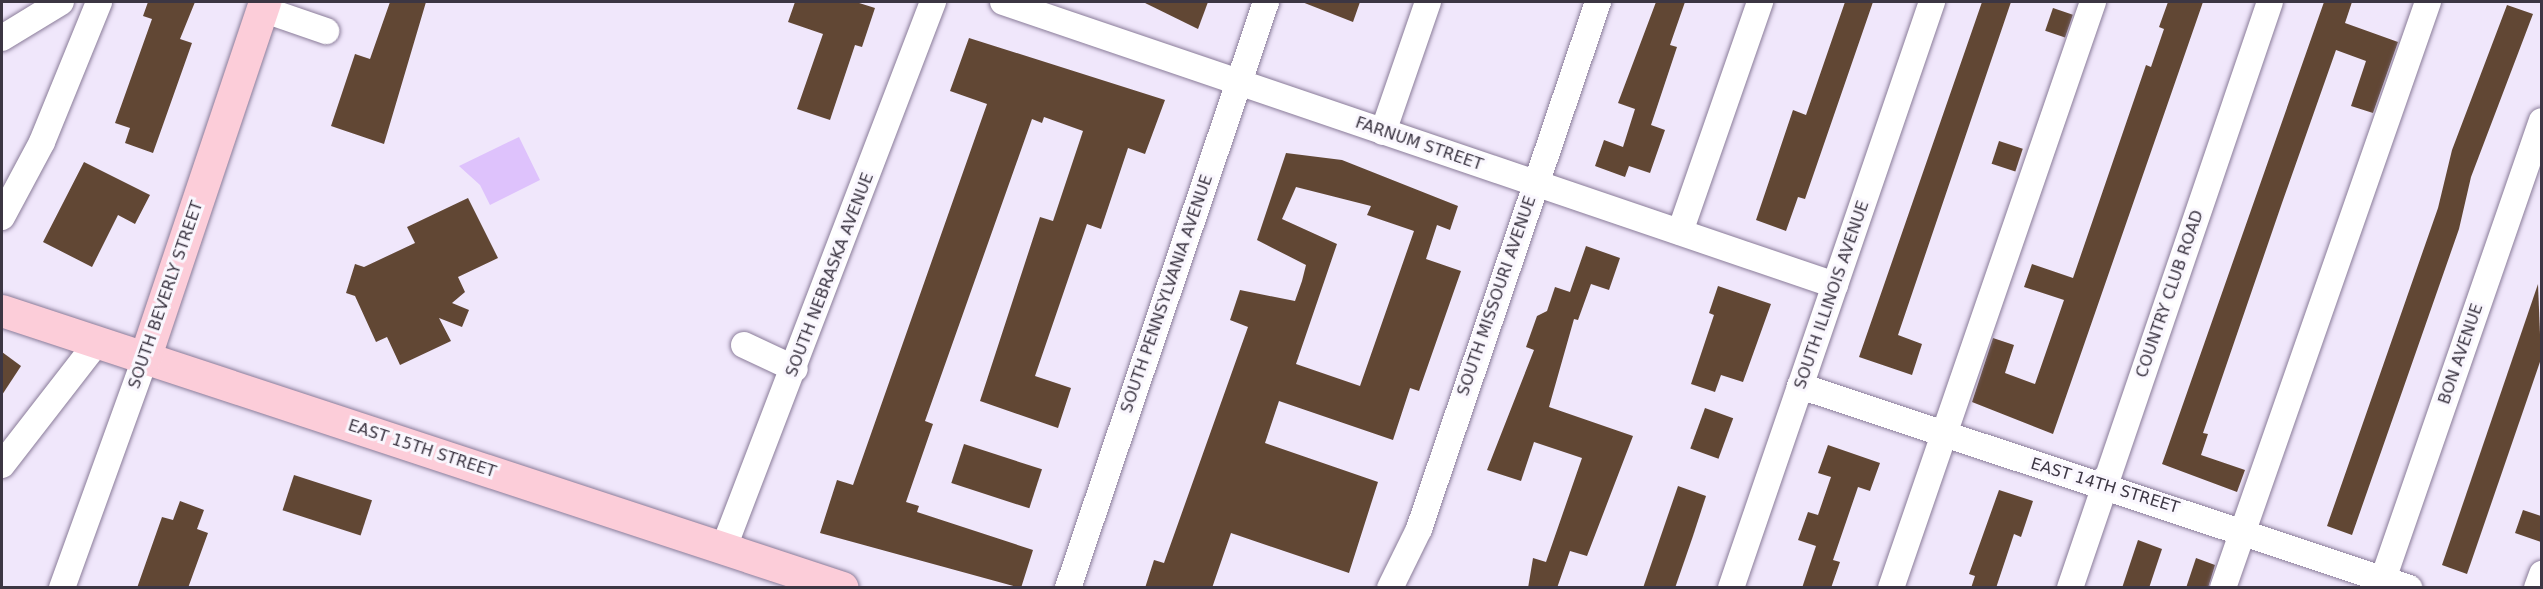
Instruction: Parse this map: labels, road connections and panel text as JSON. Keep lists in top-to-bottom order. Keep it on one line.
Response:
{"streets":{"main road":["SOUTH BEVERLY STREET","EAST 15TH STREET"],"street":["FARNUM STREET","SOUTH NEBRASKA AVENUE","SOUTH PENNSYLVANIA AVENUE","COUNTRY CLUB ROAD","SOUTH ILLINOIS AVENUE","SOUTH MISSOURI AVENUE","BON AVENUE","EAST 14TH STREET"]},"crossings":[["FARNUM STREET","SOUTH PENNSYLVANIA AVENUE"],["FARNUM STREET","SOUTH ILLINOIS AVENUE"],["FARNUM STREET","SOUTH MISSOURI AVENUE"],["SOUTH NEBRASKA AVENUE","EAST 15TH STREET"],["COUNTRY CLUB ROAD","EAST 14TH STREET"],["SOUTH BEVERLY STREET","EAST 15TH STREET"],["SOUTH ILLINOIS AVENUE","EAST 14TH STREET"],["BON AVENUE","EAST 14TH STREET"]]}
